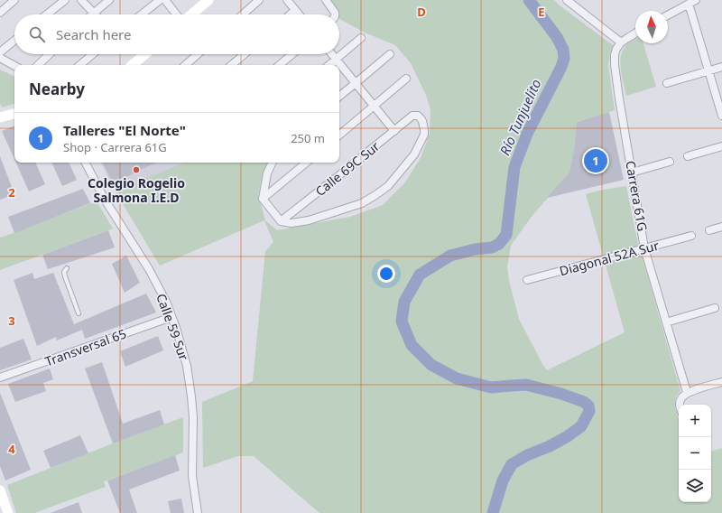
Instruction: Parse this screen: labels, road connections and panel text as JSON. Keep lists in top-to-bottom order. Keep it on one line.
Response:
{"streets":{"street":["Calle 69C Sur","Carrera 61G","Diagonal 52A Sur","Calle 59 Sur","Transversal 65"]},"crossings":[["Carrera 61G","Diagonal 52A Sur"],["Calle 59 Sur","Transversal 65"]],"water":["Río Tunjuelito"],"places":["Colegio Rogelio Salmona I.E.D"],"north":"top","page":{"search":"Search here","heading":"Nearby","list":[{"mark":"1","name":"Talleres \"El Norte\"","note":"Shop · Carrera 61G","value":"250 m"}],"pins":"1","map_buttons":["+","−"]},"grid":{"columns":["D","E"],"rows":["2","3","4"]}}
